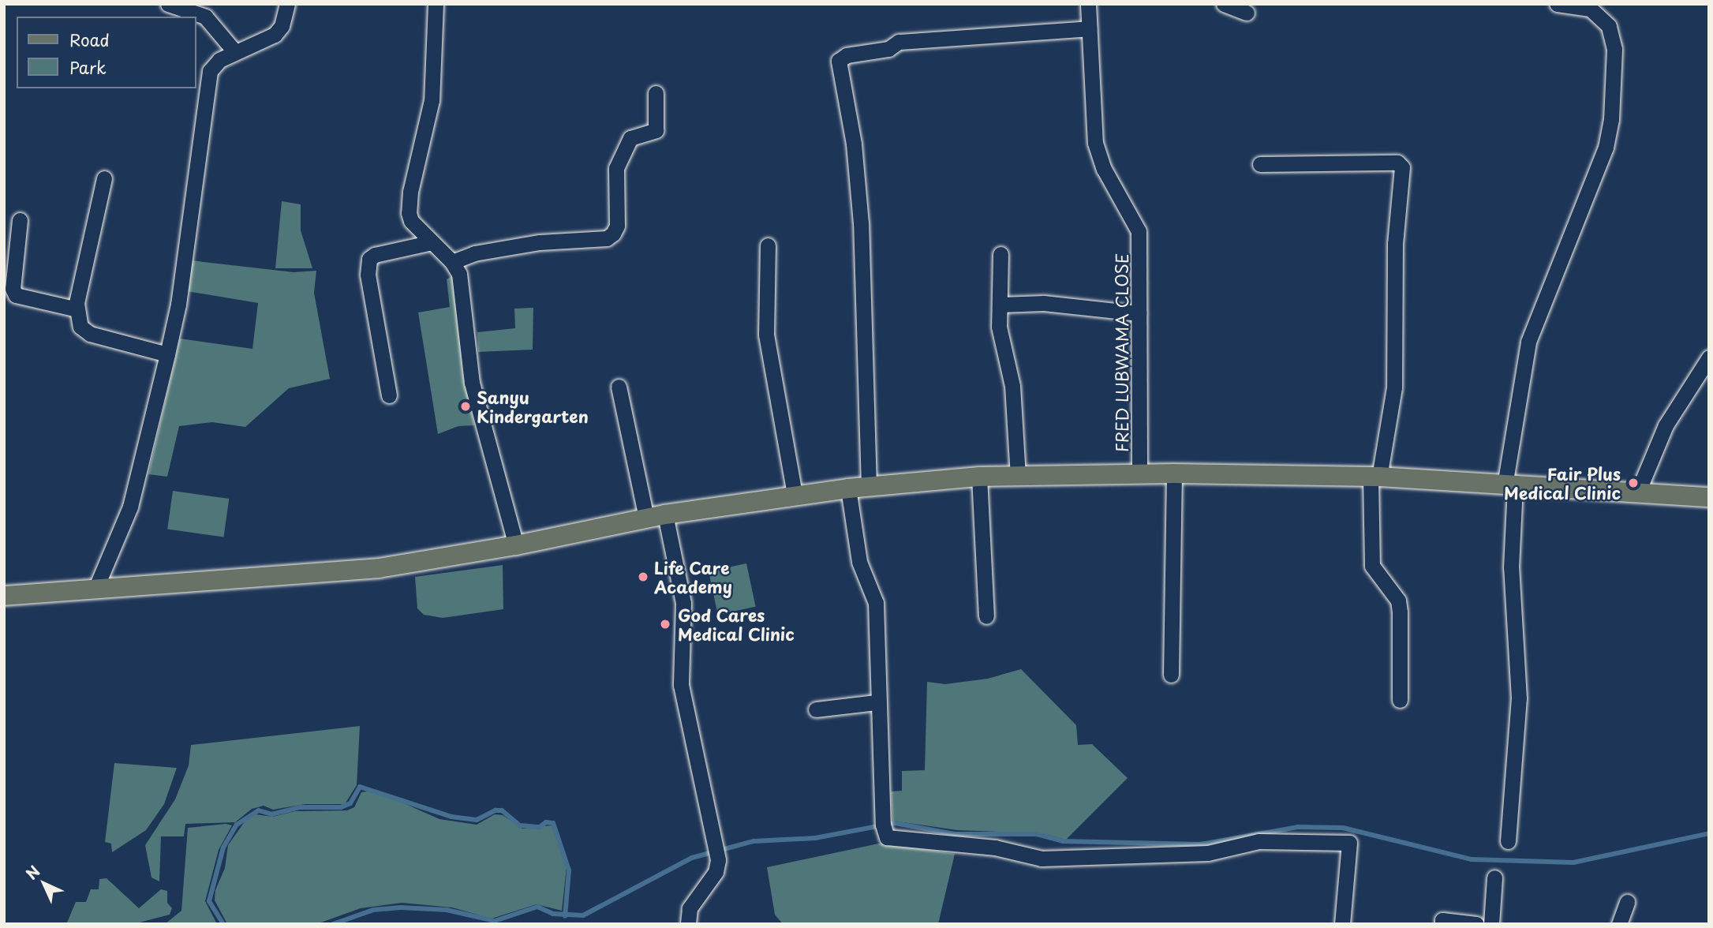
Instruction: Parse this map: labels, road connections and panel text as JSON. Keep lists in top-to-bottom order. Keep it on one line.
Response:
{"streets":{"street":["FRED LUBWAMA CLOSE"]},"places":["Sanyu Kindergarten","Fair Plus Medical Clinic","Life Care Academy","God Cares Medical Clinic"],"legend":["Road","Park"],"north":"top left"}
